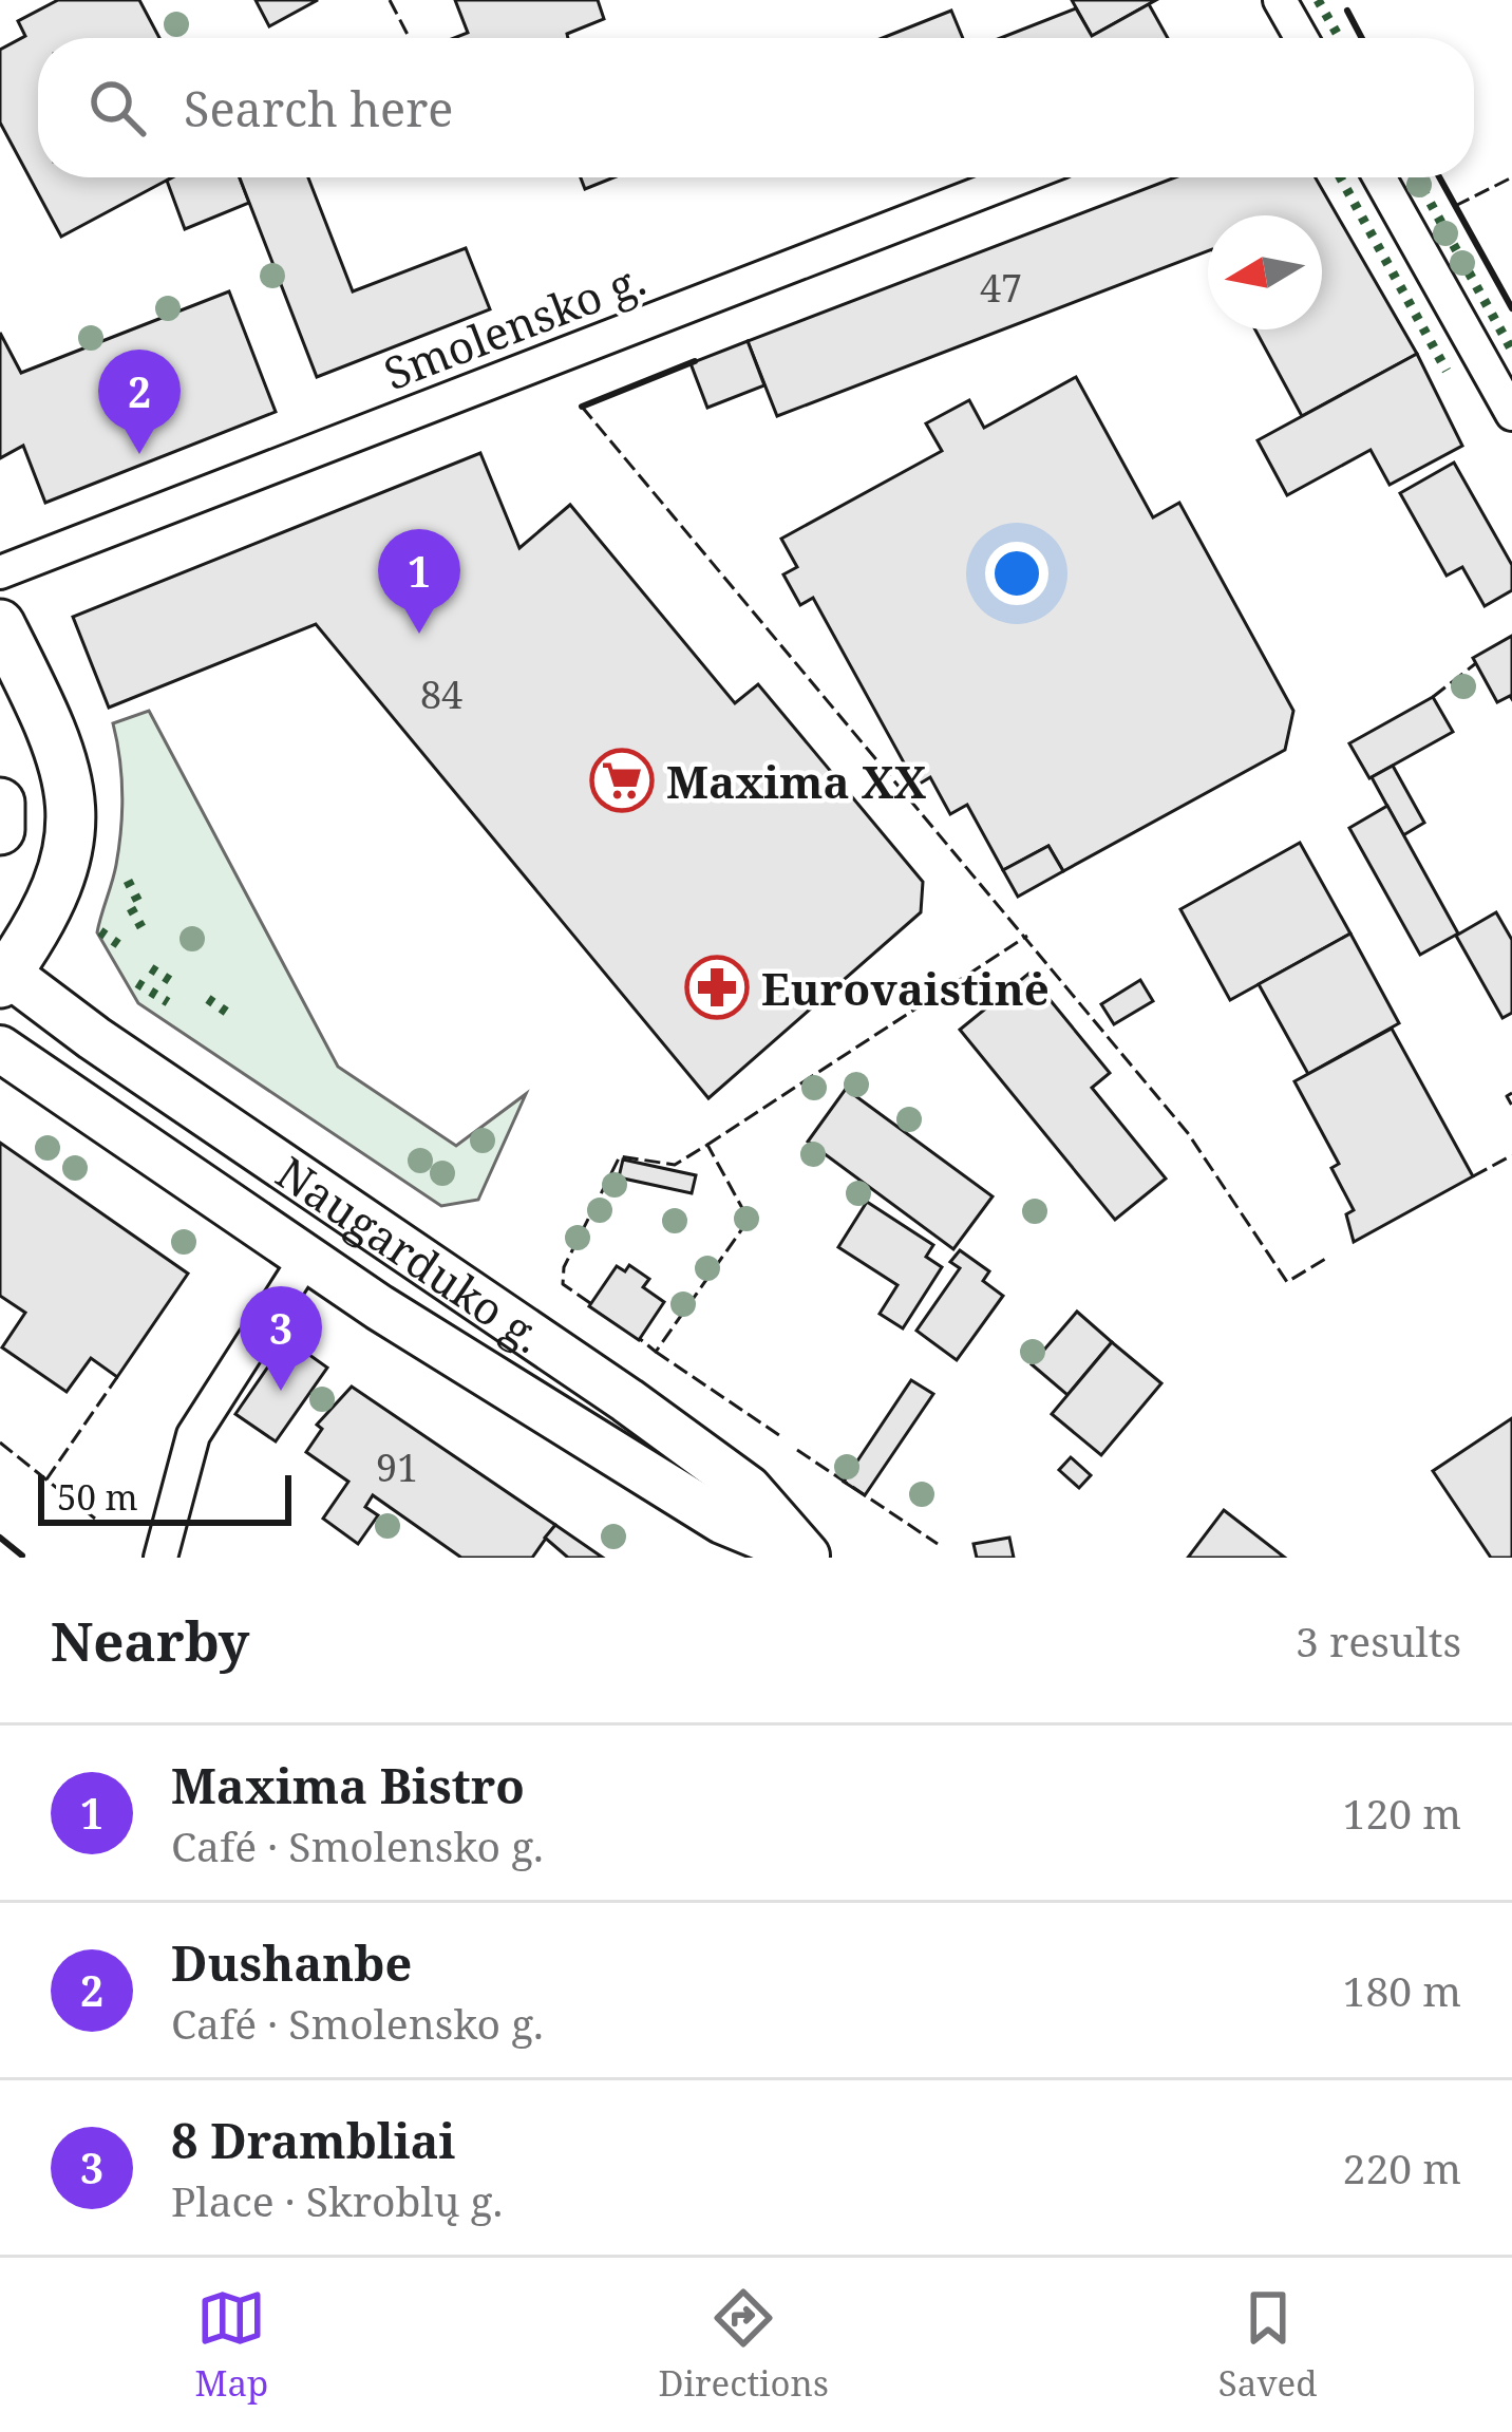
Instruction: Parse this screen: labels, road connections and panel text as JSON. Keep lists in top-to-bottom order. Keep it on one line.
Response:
{"streets":{"main road":["Naugarduko g."],"street":["Smolensko g."]},"places":{"supermarket":["Maxima XX"],"pharmacy":["Eurovaistinė"]},"house_numbers":["47","84","91"],"scale_bar":"50 m","north":"left","page":{"search":"Search here","pins":["2","1","3"],"scale":"50 m","heading":["Nearby","3 results"],"list":[{"mark":"1","name":"Maxima Bistro","note":"Café · Smolensko g.","value":"120 m"},{"mark":"2","name":"Dushanbe","note":"Café · Smolensko g.","value":"180 m"},{"mark":"3","name":"8 Drambliai","note":"Place · Skroblų g.","value":"220 m"}],"nav":["Map","Directions","Saved"]}}
